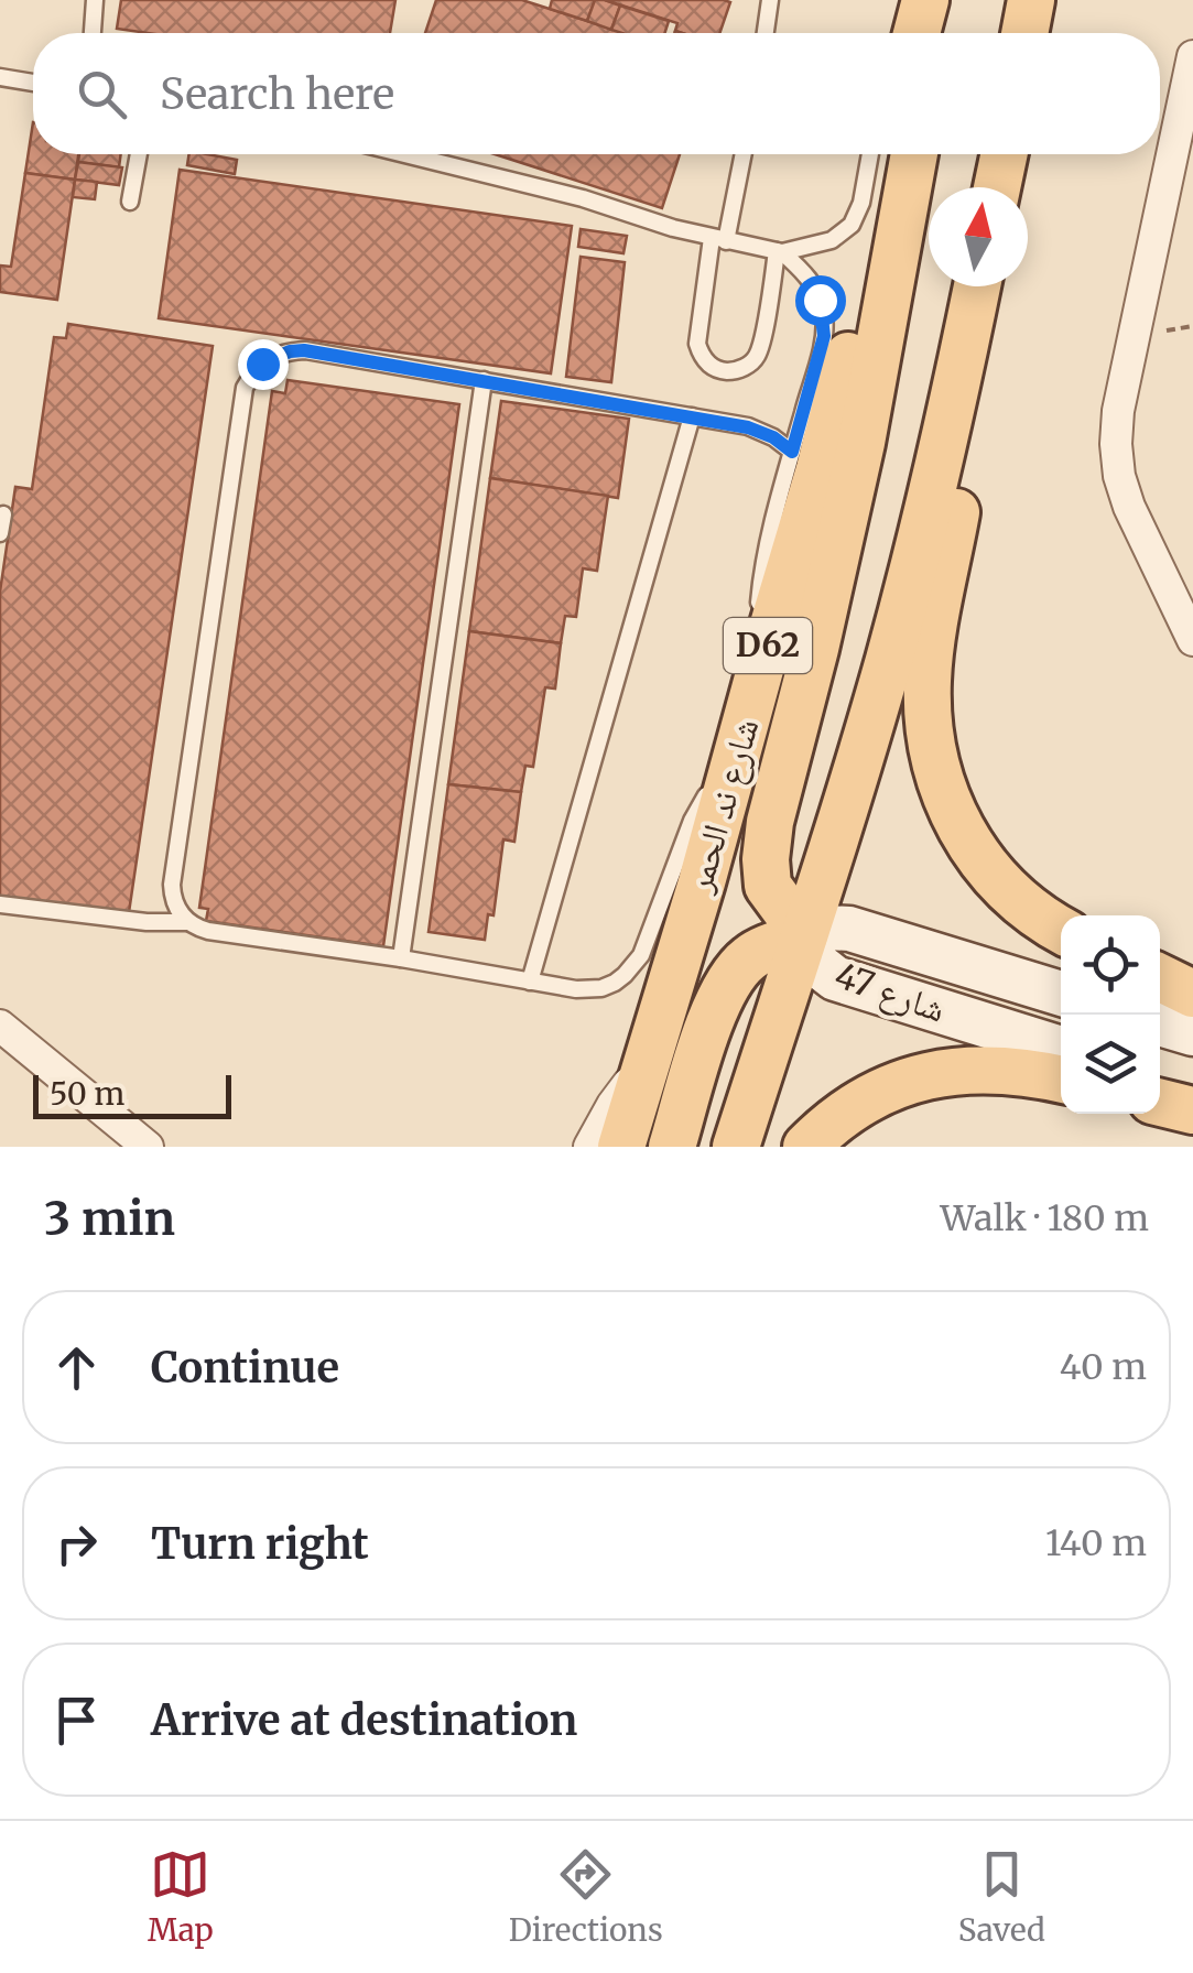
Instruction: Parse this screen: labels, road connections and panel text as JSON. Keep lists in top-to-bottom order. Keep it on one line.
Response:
{"streets":{"main road":["D62","شارع ند الحمر"],"street":["شارع 47"]},"scale_bar":"50 m","north":"top","page":{"search":"Search here","scale":"50 m","heading":["3 min","Walk · 180 m"],"list":[["Continue","40 m"],["Turn right","140 m"],"Arrive at destination"],"nav":["Map","Directions","Saved"]}}
